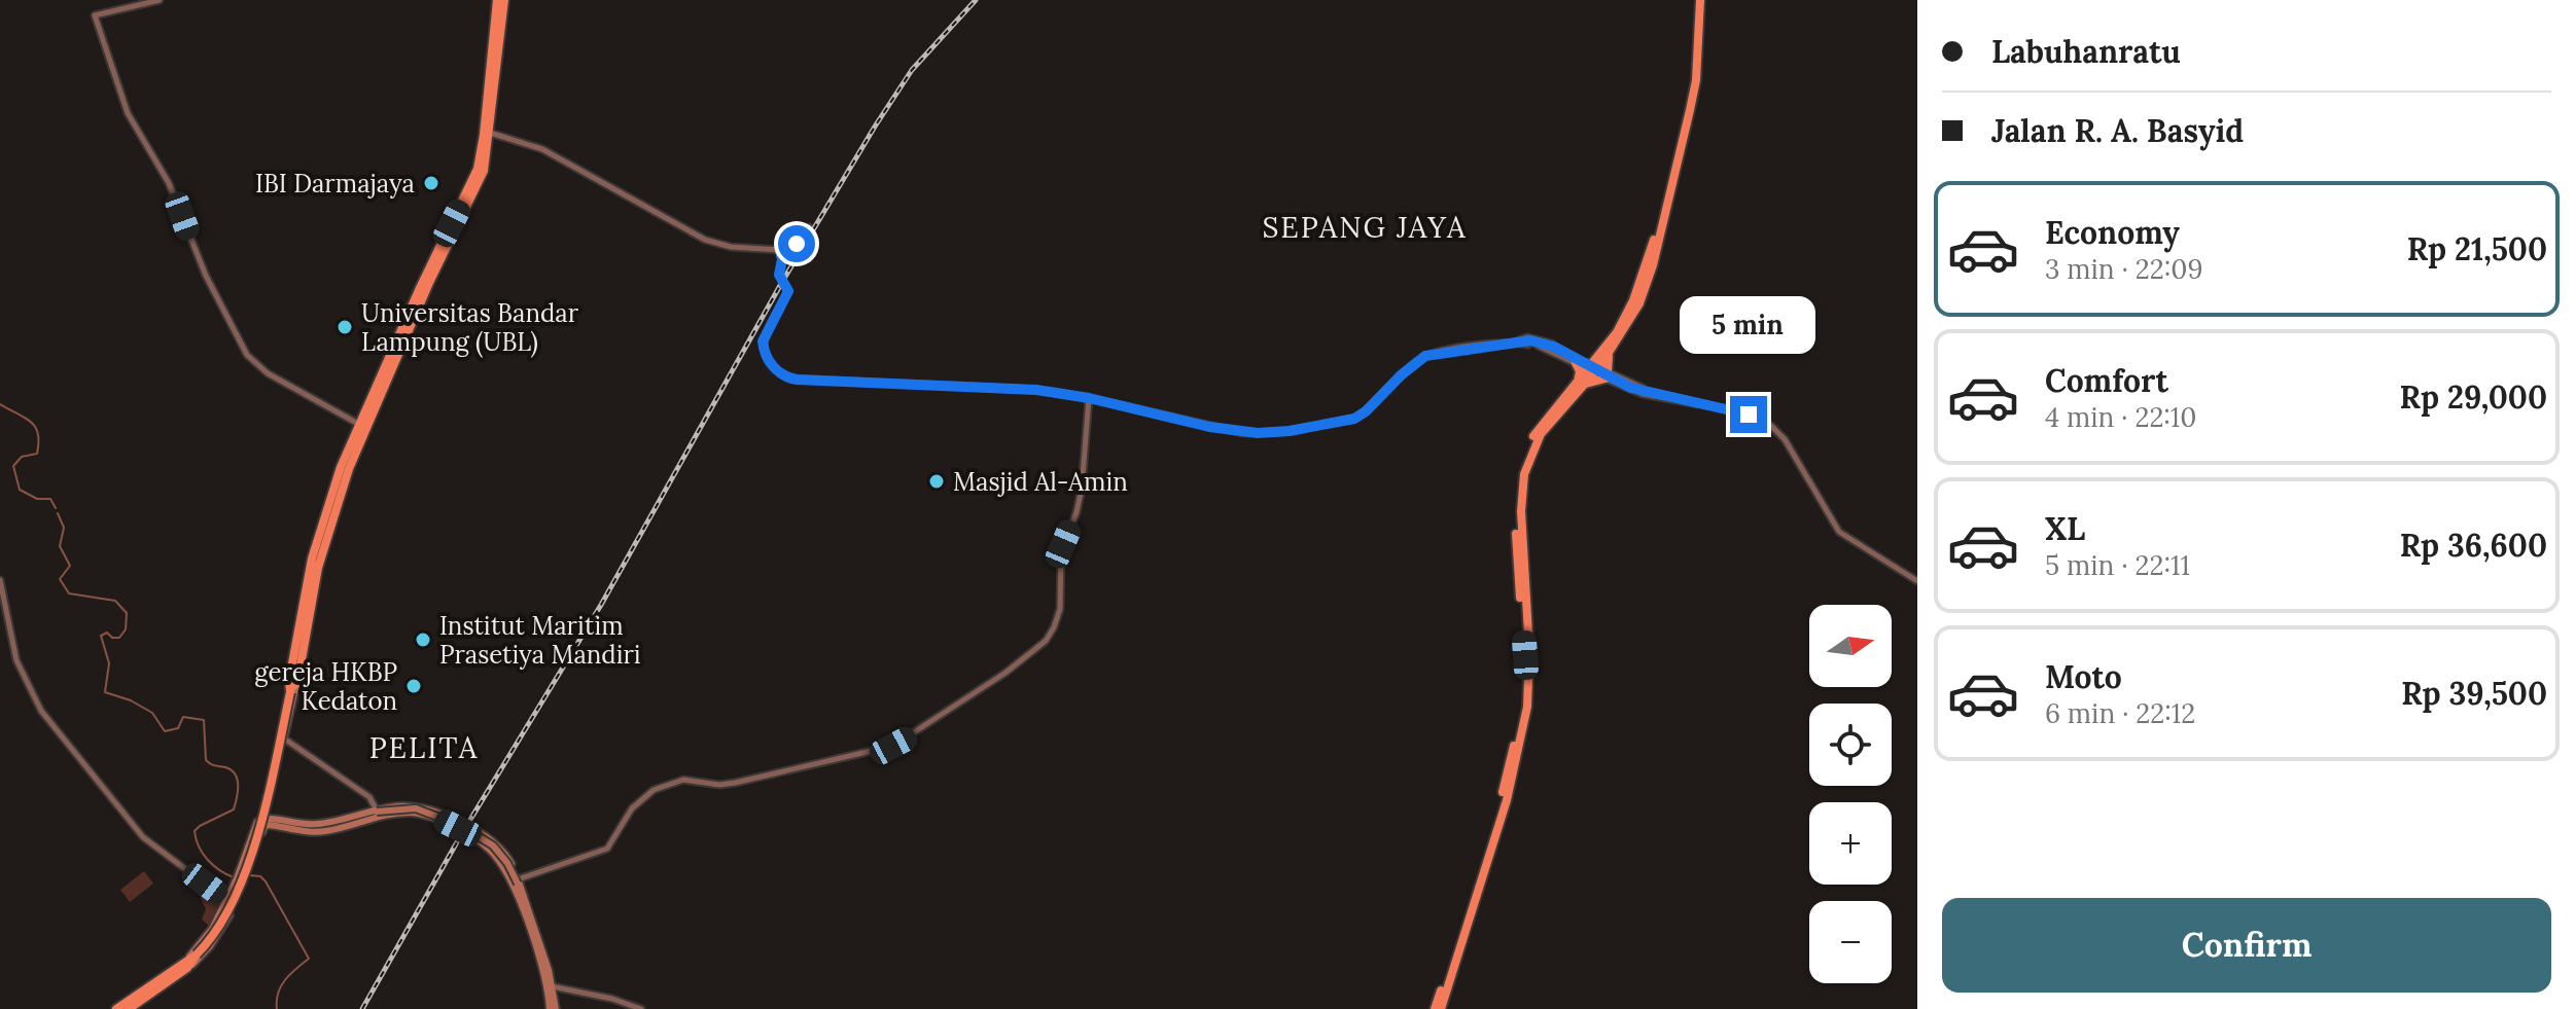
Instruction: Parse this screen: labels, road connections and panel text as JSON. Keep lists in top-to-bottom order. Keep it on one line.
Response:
{"districts":["SEPANG JAYA","PELITA"],"places":["IBI Darmajaya","Universitas Bandar Lampung (UBL)","Masjid Al-Amin","Institut Maritim Prasetiya Mandiri","gereja HKBP Kedaton"],"north":"right","page":{"banner":["Labuhanratu","Jalan R. A. Basyid"],"list":[{"name":"Economy","note":"3 min · 22:09","value":"Rp 21,500"},{"name":"Comfort","note":"4 min · 22:10","value":"Rp 29,000"},{"name":"XL","note":"5 min · 22:11","value":"Rp 36,600"},{"name":"Moto","note":"6 min · 22:12","value":"Rp 39,500"}],"bubble":"5 min","map_buttons":["+","−"],"buttons":"Confirm"}}
